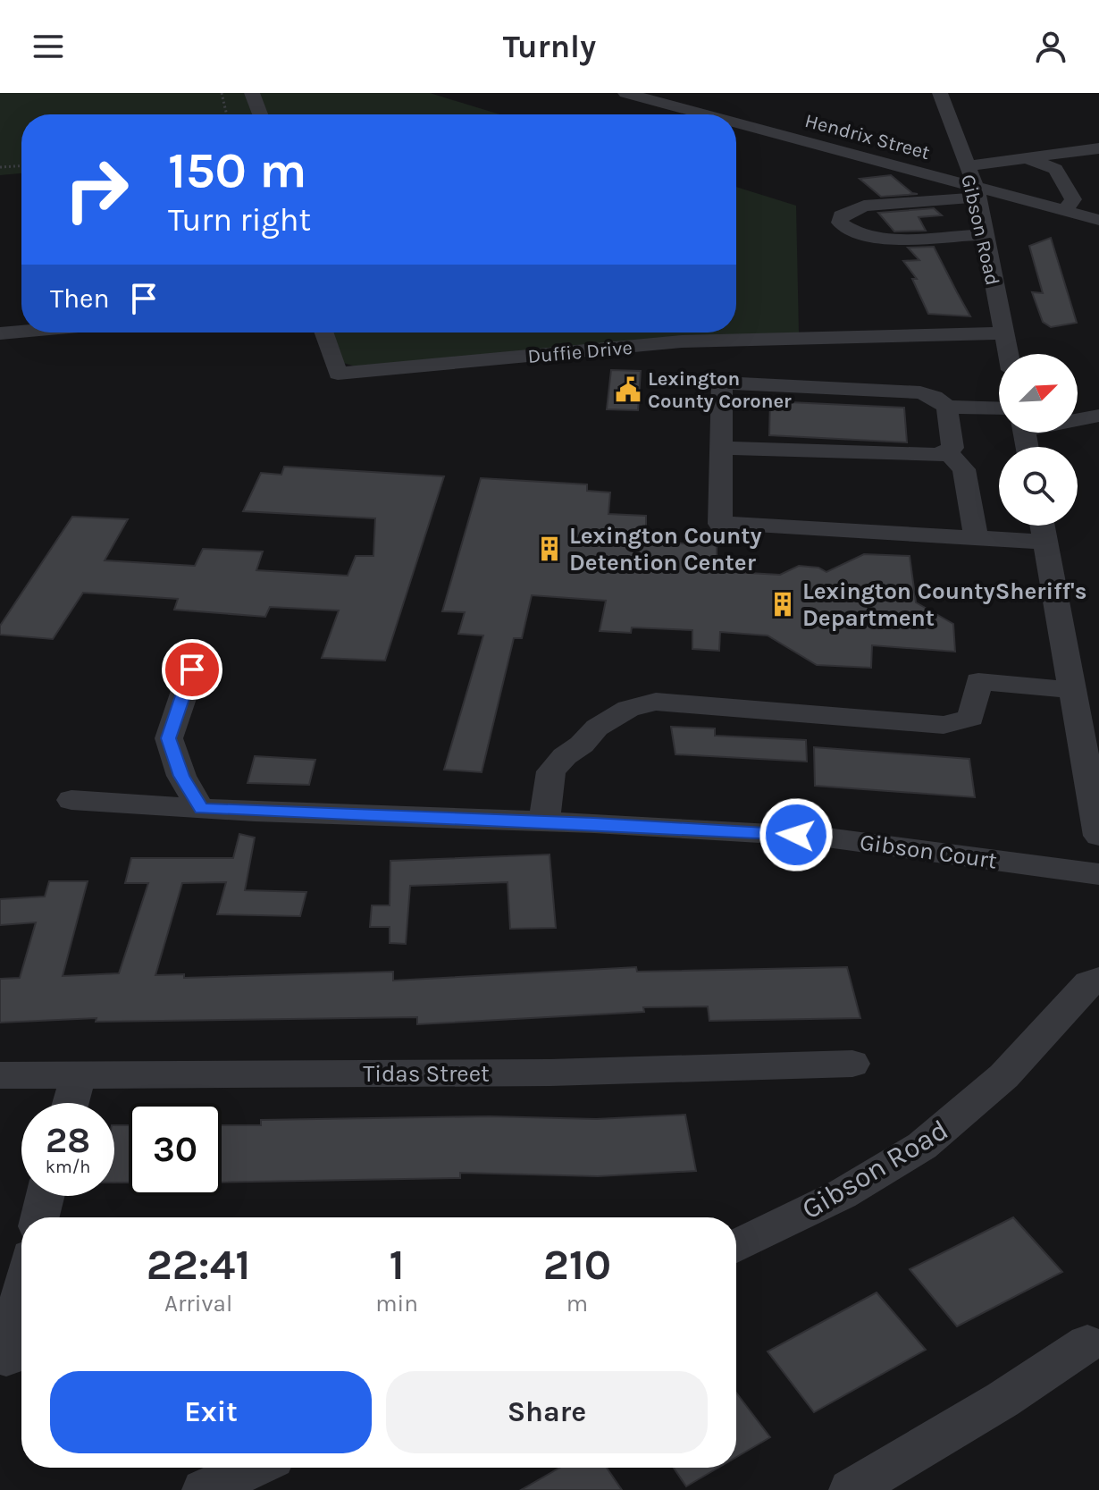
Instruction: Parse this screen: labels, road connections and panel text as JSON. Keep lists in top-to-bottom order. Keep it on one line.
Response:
{"streets":{"street":["Hendrix Street","Gibson Road","Duffie Drive","Gibson Court","Tidas Street"]},"crossings":[["Hendrix Street","Gibson Road"],["Gibson Road","Duffie Drive"]],"places":{"public building":["Lexington County Coroner"],"building":["Lexington County Detention Center","Lexington CountySheriff's Department"]},"north":"top right","page":{"header":"Turnly","turn":["150 m","Turn right"],"then":"Then","speed":"28 km/h","limit":"30","eta":["22:41","Arrival","1","min","210","m"],"buttons":["Exit","Share"]}}
